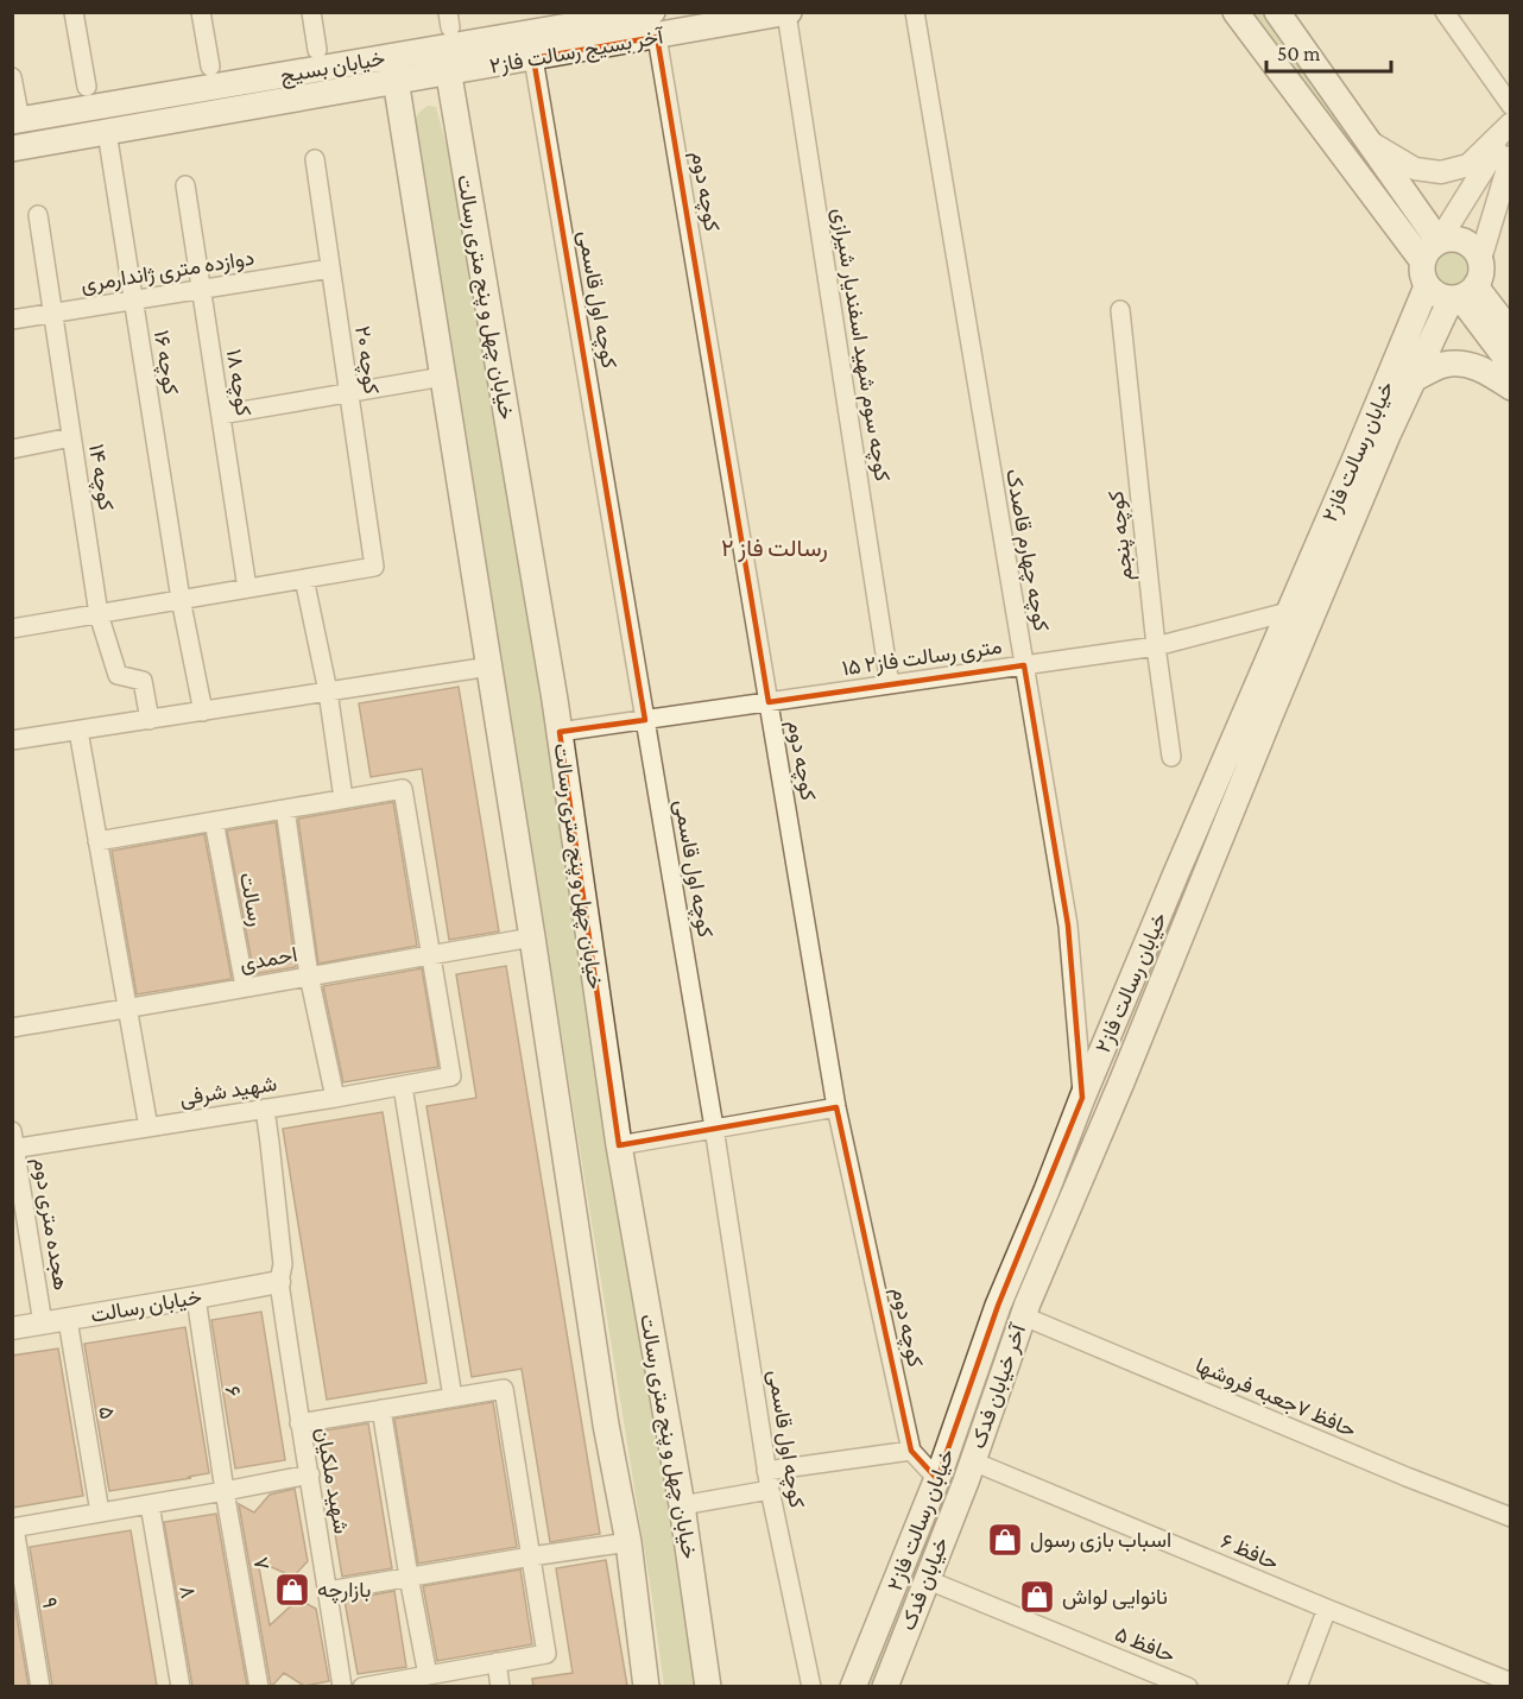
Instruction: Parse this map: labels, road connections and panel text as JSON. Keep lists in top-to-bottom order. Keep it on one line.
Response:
{"streets":{"main road":["آخر بسیج رسالت فاز۲","خیابان بسیج","خیابان چهل و پنج متری رسالت","خیابان رسالت فاز۲","آخر خیابان فدک","خیابان فدک"],"street":["کوچه دوم","دوازده متری ژاندارمری","کوچه اول قاسمی","کوچه سوم شهید اسفندیار شیرازی","۲۰ کوچه","۱۶ کوچه","۱۸ کوچه","‍‍ ۱۴ کوچه","کوچه پنجم","کوچه چهارم قاصدک","۱۵ متری رسالت فاز۲","رسالت","احمدی","شهید شرفی","هجده متری دوم","خیابان رسالت","۶","حافظ ۷جعبه فروشها","۵","شهید ملکیان","حافظ ۶","۷","۸","۹","حافظ ۵"]},"crossings":[["آخر بسیج رسالت فاز۲","خیابان بسیج"],["آخر بسیج رسالت فاز۲","کوچه دوم"],["آخر بسیج رسالت فاز۲","خیابان چهل و پنج متری رسالت"],["آخر بسیج رسالت فاز۲","کوچه اول قاسمی"],["آخر بسیج رسالت فاز۲","کوچه سوم شهید اسفندیار شیرازی"],["خیابان بسیج","کوچه دوم"],["خیابان بسیج","خیابان چهل و پنج متری رسالت"],["خیابان بسیج","۱۶ کوچه"],["کوچه دوم","۱۵ متری رسالت فاز۲"],["دوازده متری ژاندارمری","۲۰ کوچه"],["دوازده متری ژاندارمری","۱۶ کوچه"],["دوازده متری ژاندارمری","۱۸ کوچه"],["دوازده متری ژاندارمری","‍‍ ۱۴ کوچه"],["خیابان چهل و پنج متری رسالت","۱۵ متری رسالت فاز۲"],["کوچه اول قاسمی","۱۵ متری رسالت فاز۲"],["کوچه سوم شهید اسفندیار شیرازی","۱۵ متری رسالت فاز۲"],["خیابان رسالت فاز۲","کوچه چهارم قاصدک"],["خیابان رسالت فاز۲","۱۵ متری رسالت فاز۲"],["خیابان رسالت فاز۲","آخر خیابان فدک"],["خیابان رسالت فاز۲","حافظ ۷جعبه فروشها"],["کوچه پنجم","۱۵ متری رسالت فاز۲"],["کوچه چهارم قاصدک","۱۵ متری رسالت فاز۲"],["رسالت","احمدی"],["احمدی","شهید شرفی"],["شهید شرفی","هجده متری دوم"],["شهید شرفی","شهید ملکیان"],["هجده متری دوم","خیابان رسالت"],["خیابان رسالت","۶"],["خیابان رسالت","۵"],["خیابان رسالت","شهید ملکیان"],["آخر خیابان فدک","حافظ ۷جعبه فروشها"],["آخر خیابان فدک","حافظ ۶"],["آخر خیابان فدک","خیابان فدک"],["۶","۷"],["حافظ ۶","خیابان فدک"],["خیابان فدک","حافظ ۵"]],"districts":["رسالت فاز ۲"],"places":{"shop":["اسباب بازی رسول","بازارچه","نانوایی لواش"]},"scale_bar":"50 m"}
